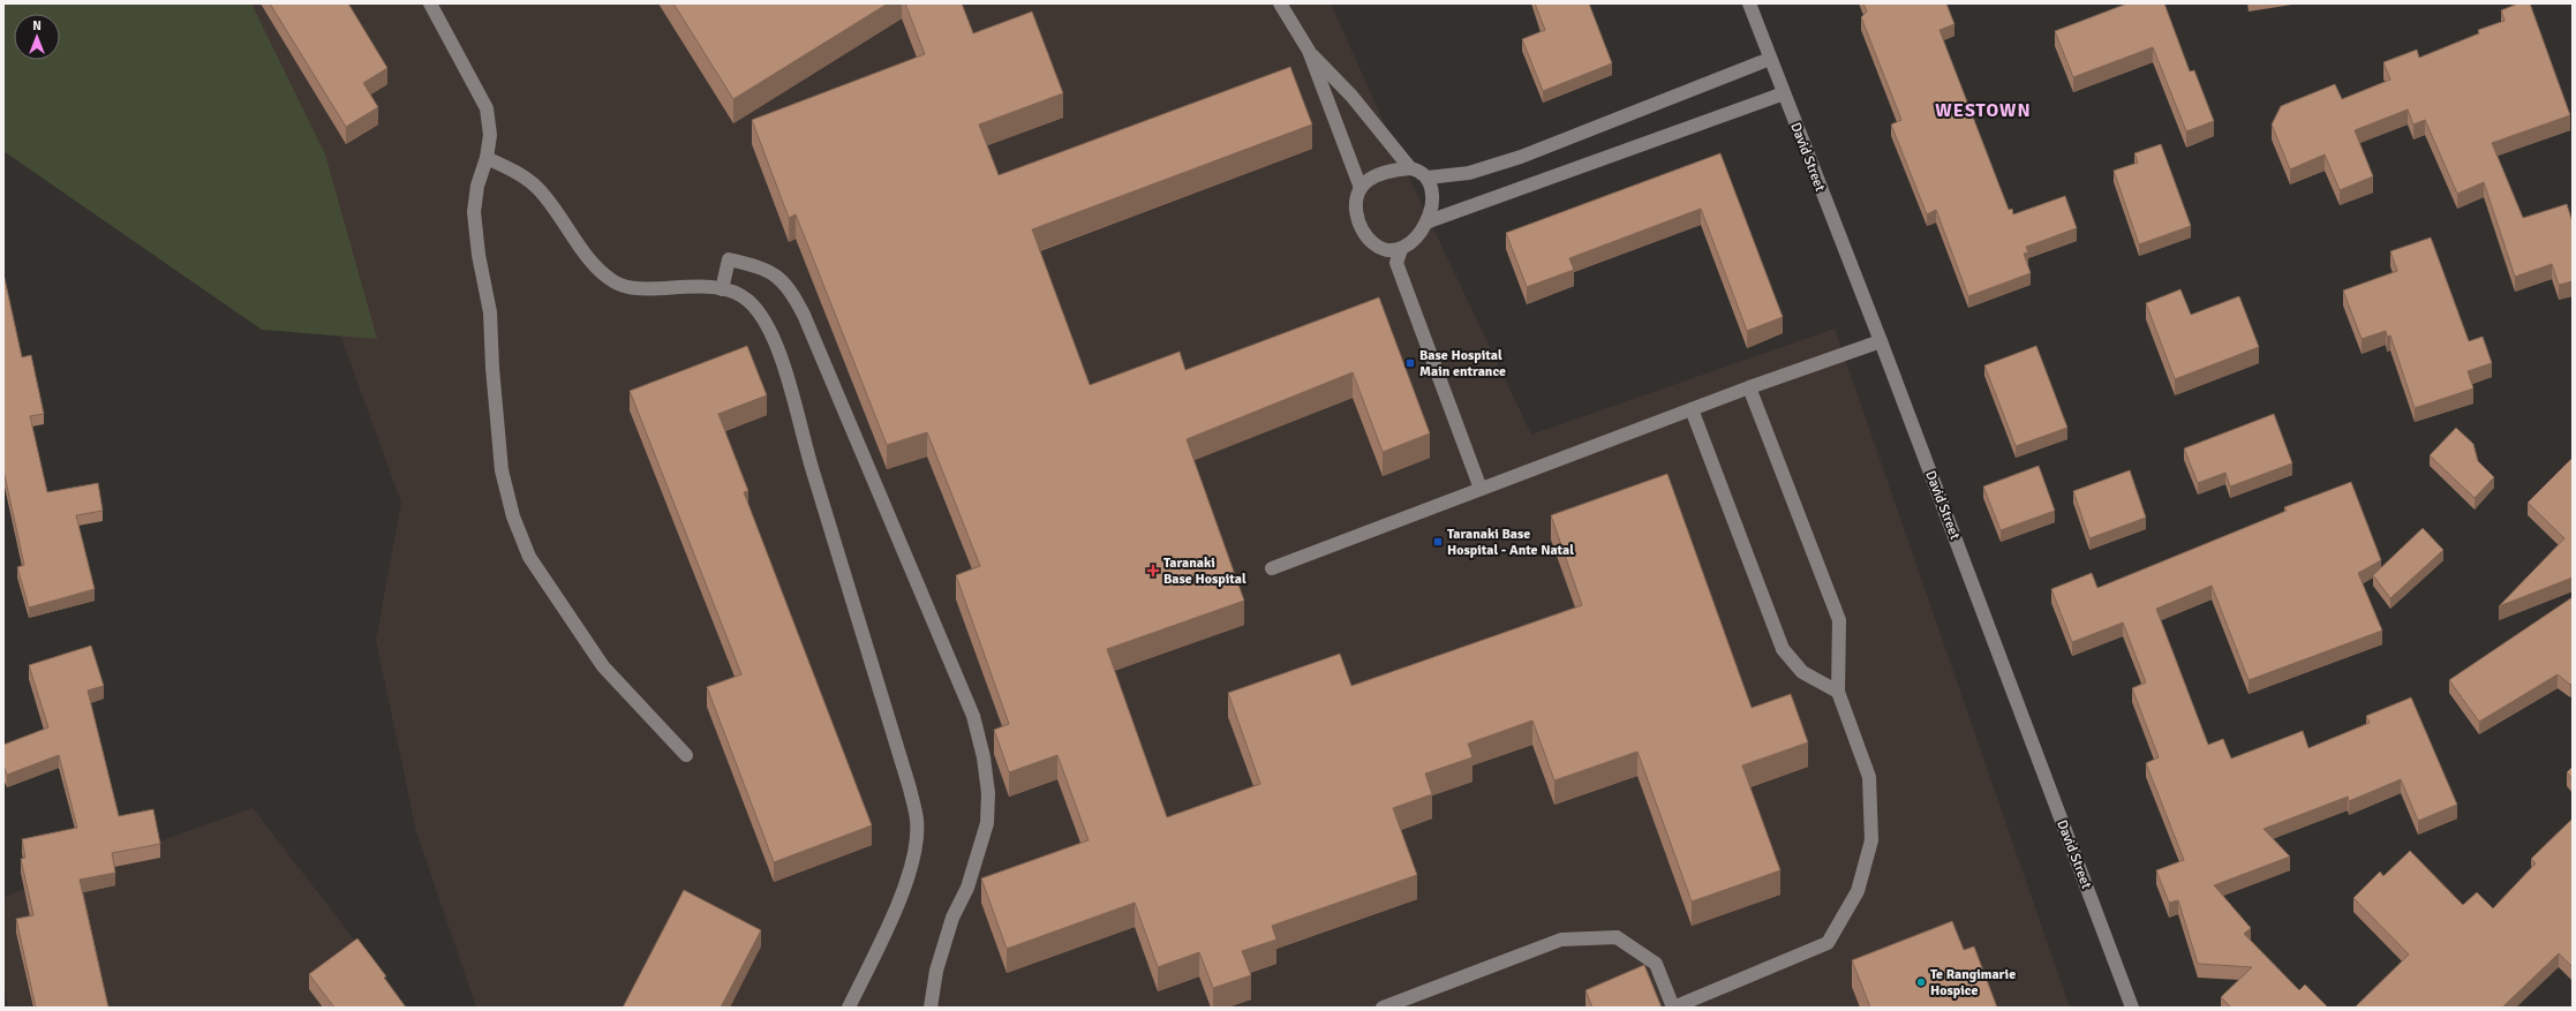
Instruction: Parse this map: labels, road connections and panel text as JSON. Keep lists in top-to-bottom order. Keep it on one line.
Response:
{"streets":{"street":["David Street"]},"districts":["WESTOWN"],"places":{"transit":["Base Hospital Main entrance","Taranaki Base Hospital - Ante Natal"],"health":["Taranaki Base Hospital"],"other":["Te Rangimarie Hospice"]},"north":"top"}
